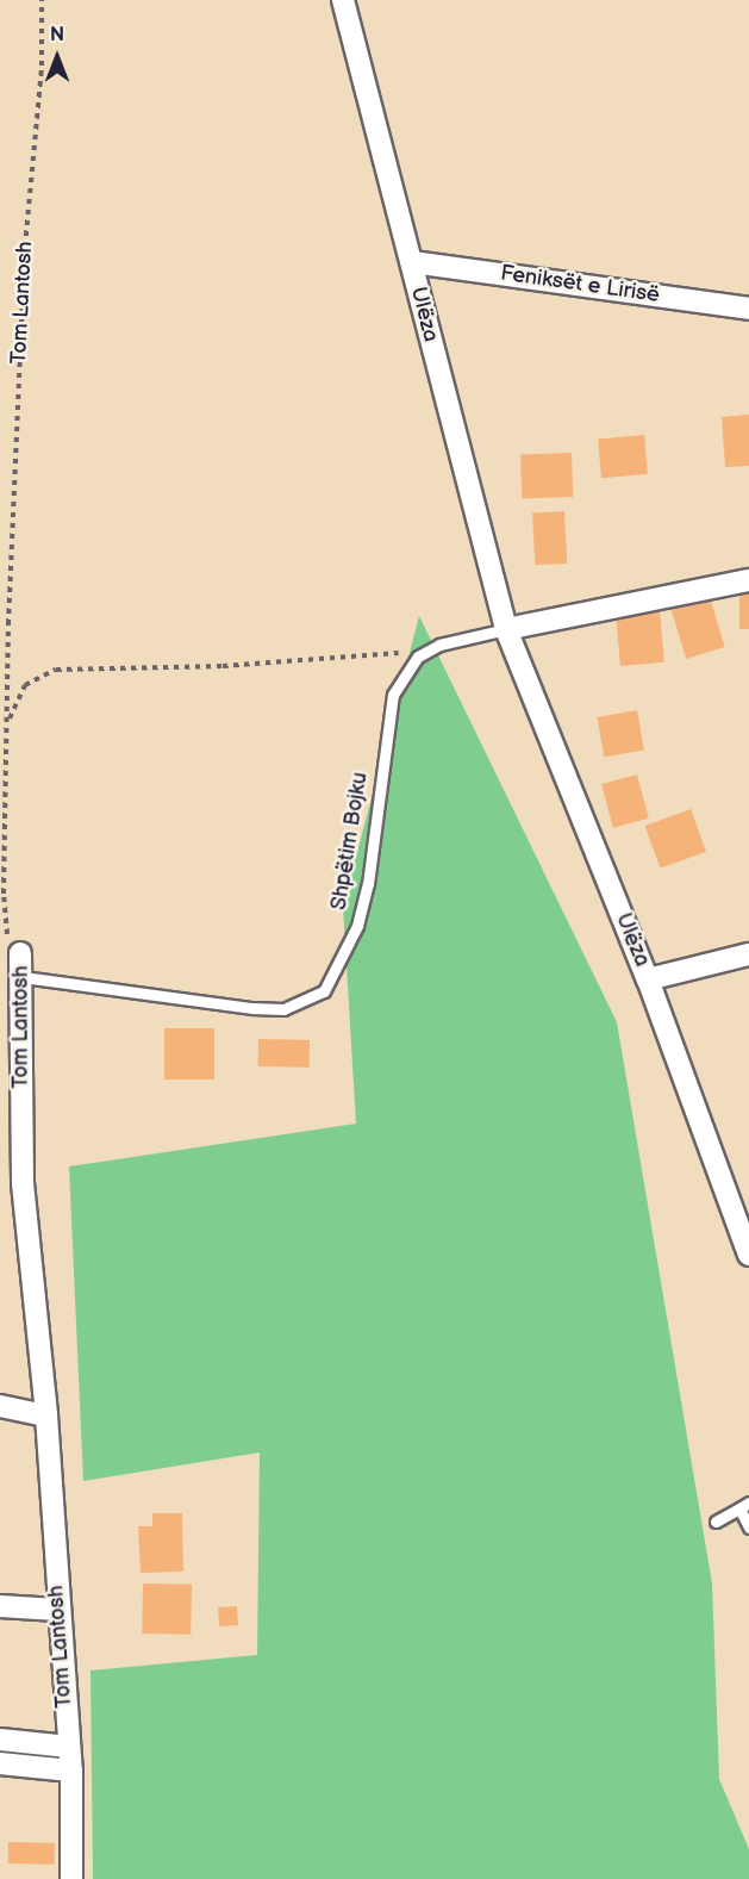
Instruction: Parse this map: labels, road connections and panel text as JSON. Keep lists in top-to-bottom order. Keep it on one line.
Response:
{"streets":{"street":["Feniksët e Lirisë","Tom Lantosh","Ulëza"],"lane":["Shpëtim Bojku"]},"crossings":[["Feniksët e Lirisë","Ulëza"],["Tom Lantosh","Shpëtim Bojku"],["Ulëza","Shpëtim Bojku"]],"north":"top"}
